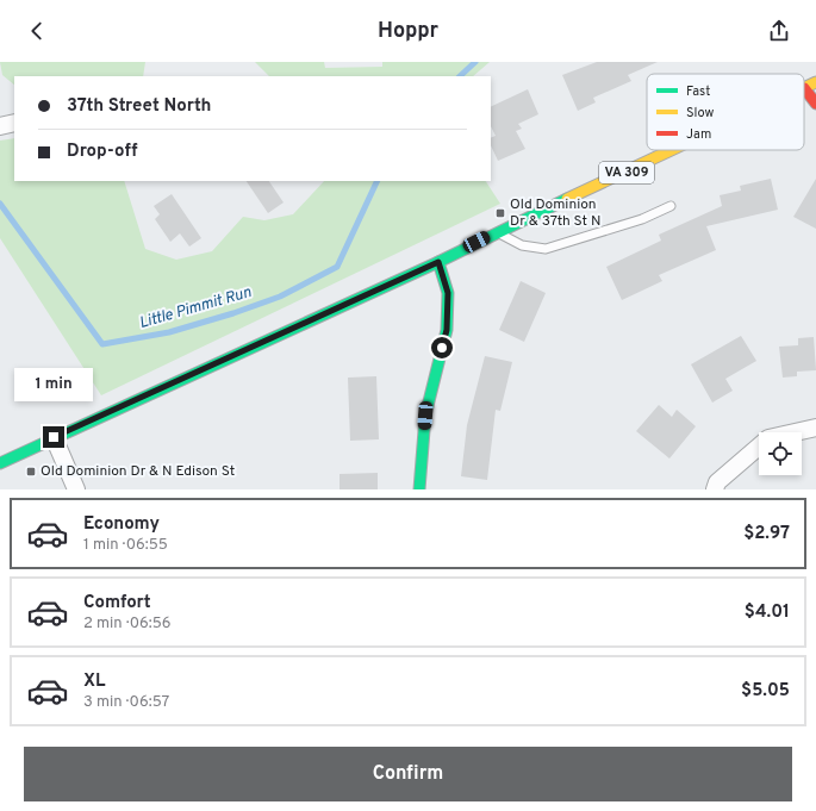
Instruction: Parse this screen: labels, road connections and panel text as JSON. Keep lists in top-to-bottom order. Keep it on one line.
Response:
{"streets":{"main road":["VA 309"]},"water":["Little Pimmit Run"],"places":{"transit":["Old Dominion Dr & 37th St N","Old Dominion Dr & N Edison St"]},"legend":["Fast","Slow","Jam"],"page":{"header":"Hoppr","banner":["37th Street North","Drop-off"],"bubble":"1 min","list":[{"name":"Economy","note":"1 min · 06:55","value":"$2.97"},{"name":"Comfort","note":"2 min · 06:56","value":"$4.01"},{"name":"XL","note":"3 min · 06:57","value":"$5.05"}],"buttons":"Confirm"}}
